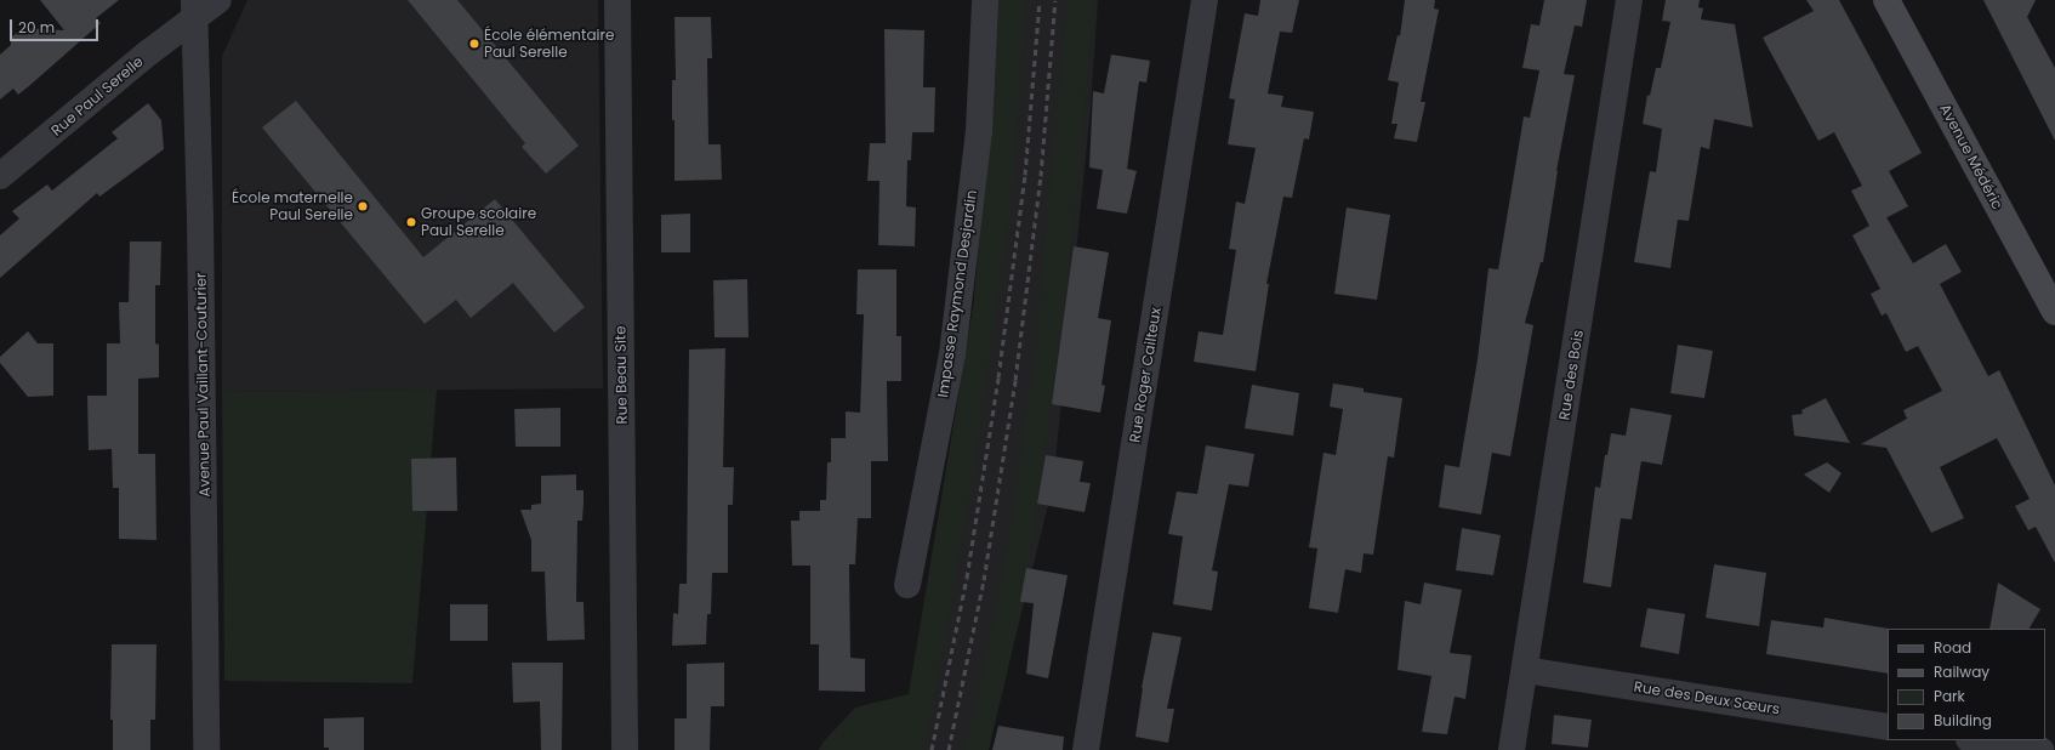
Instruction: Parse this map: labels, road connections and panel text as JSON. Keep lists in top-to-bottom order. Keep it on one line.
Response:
{"streets":{"main road":["Avenue Médéric"],"street":["Rue Paul Serelle","Impasse Raymond Desjardin","Rue Beau Site","Rue Roger Cailteux","Rue des Bois","Avenue Paul Vaillant-Couturier","Rue des Deux Sœurs"]},"crossings":[["Rue Paul Serelle","Avenue Paul Vaillant-Couturier"],["Rue des Bois","Rue des Deux Sœurs"]],"places":["École élémentaire Paul Serelle","École maternelle Paul Serelle","Groupe scolaire Paul Serelle"],"legend":["Road","Railway","Park","Building"],"scale_bar":"20 m"}
